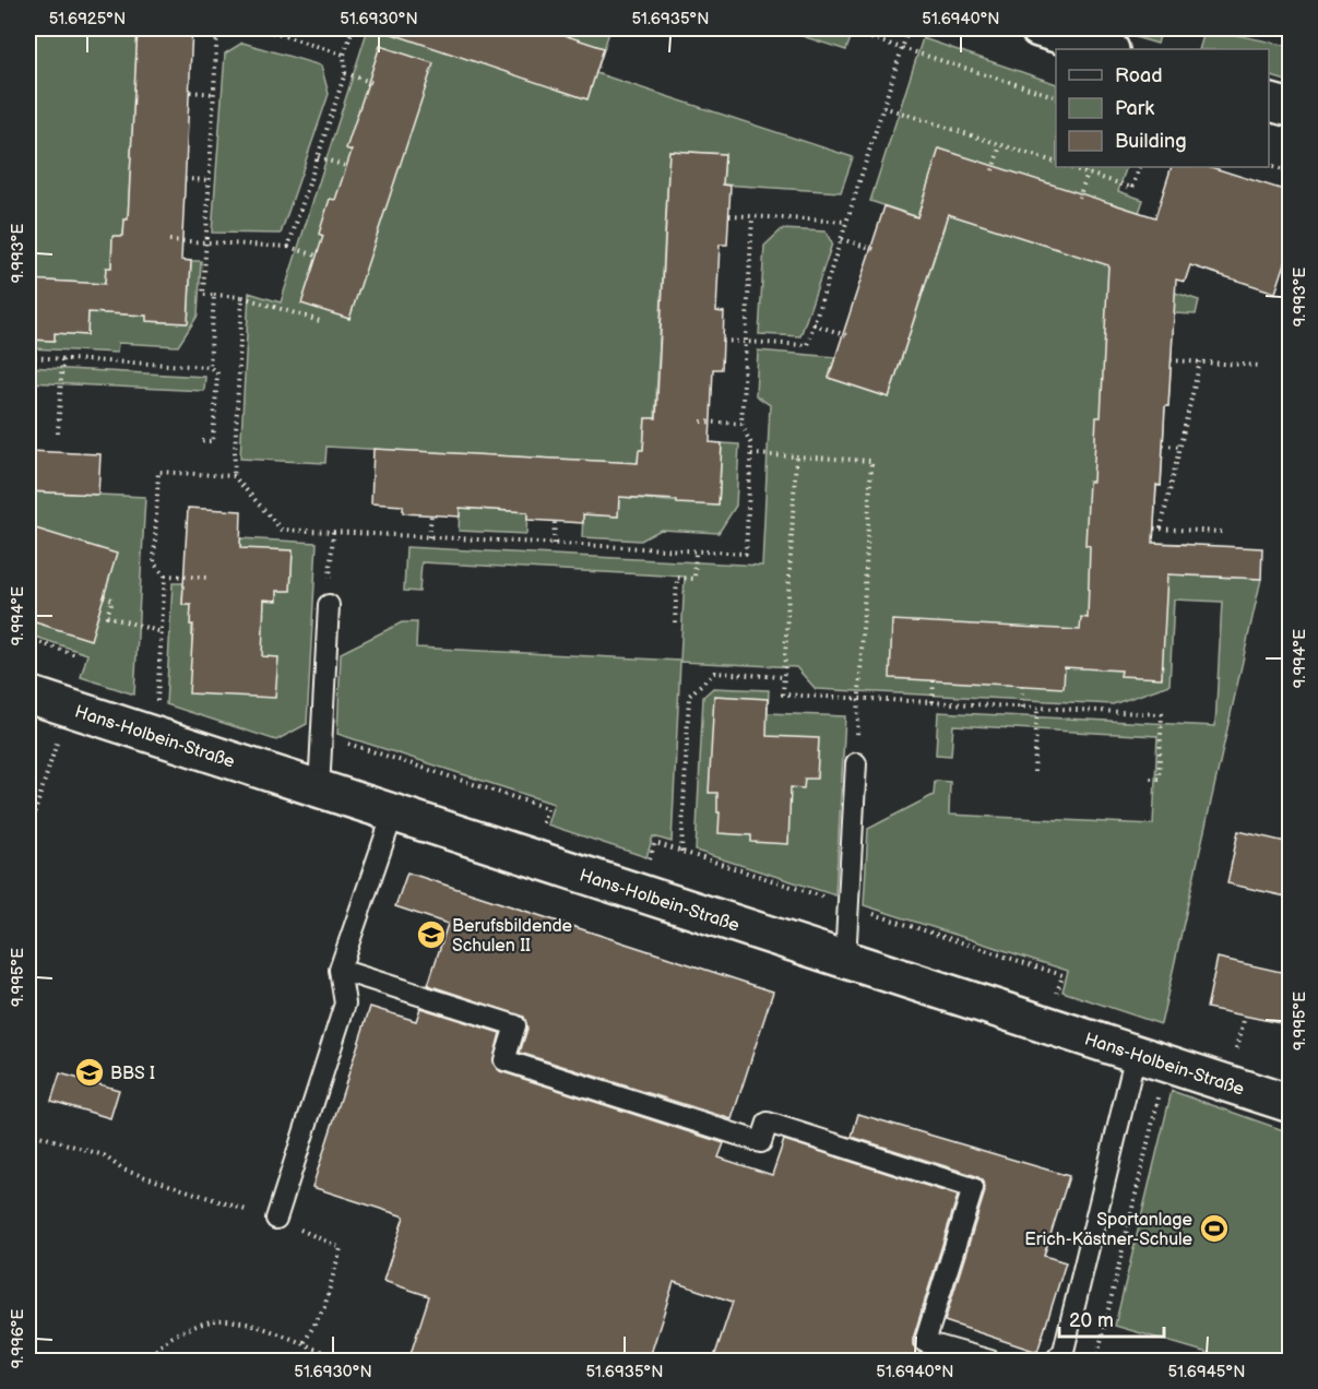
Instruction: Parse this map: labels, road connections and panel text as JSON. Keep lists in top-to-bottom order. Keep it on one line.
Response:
{"streets":{"street":["Hans-Holbein-Straße"]},"places":{"school or university":["Berufsbildende Schulen II","BBS I"],"sports":["Sportanlage Erich-Kästner-Schule"]},"legend":["Road","Park","Building"],"scale_bar":"20 m","coordinates":["51.6925°N","51.6930°N","51.6935°N","51.6940°N","9.993°E","9.994°E","9.995°E","9.996°E","51.6945°N"]}
